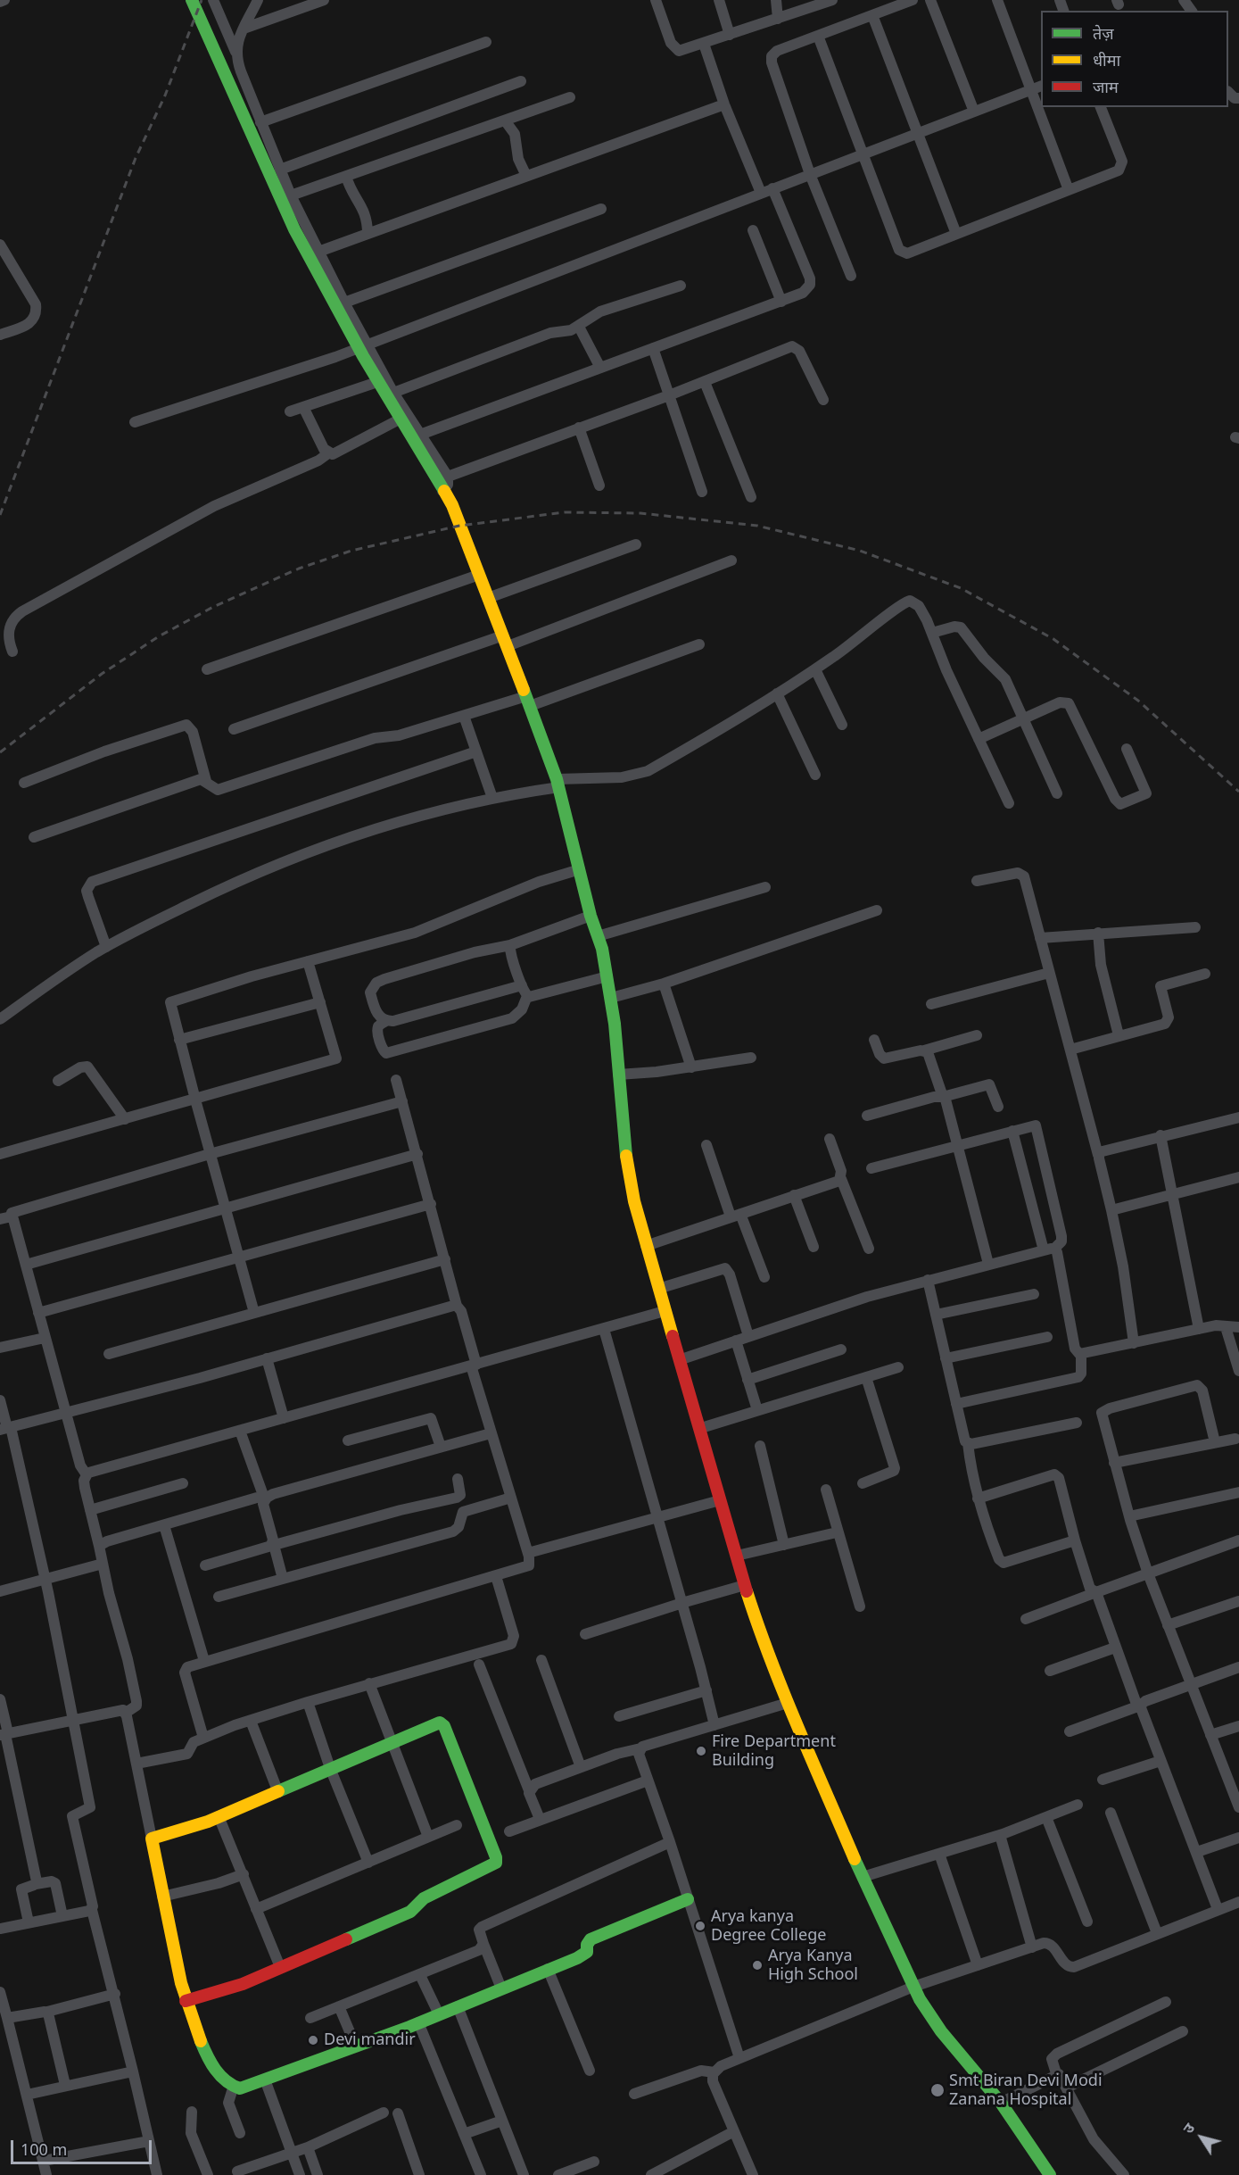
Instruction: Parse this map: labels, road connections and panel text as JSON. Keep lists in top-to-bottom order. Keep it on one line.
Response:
{"places":["Fire Department Building","Arya kanya Degree College","Arya Kanya High School","Devi mandir","Smt Biran Devi Modi Zanana Hospital"],"legend":["तेज़","धीमा","जाम"],"scale_bar":"100 m","north":"top left"}
